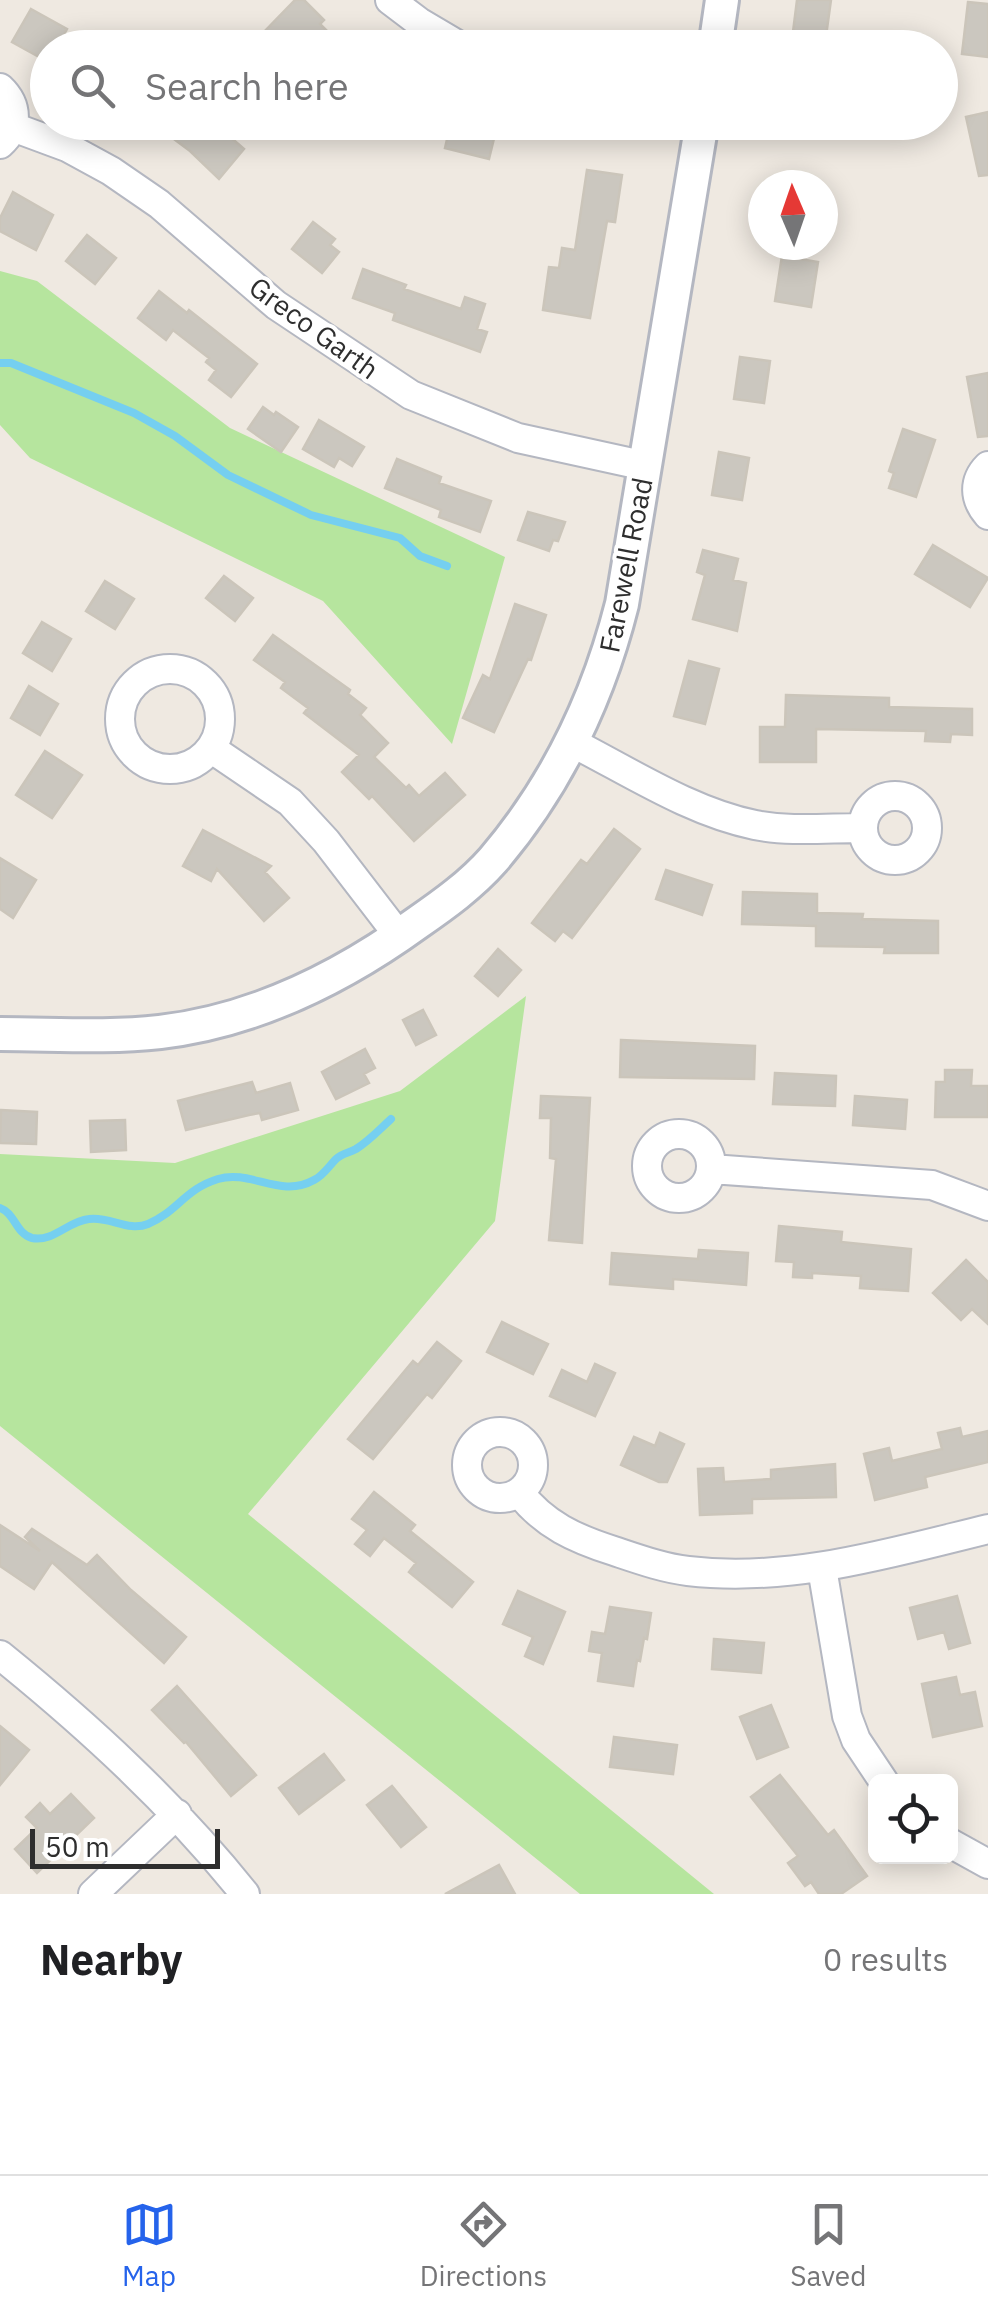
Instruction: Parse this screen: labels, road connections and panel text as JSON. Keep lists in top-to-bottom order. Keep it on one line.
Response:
{"streets":{"street":["Greco Garth","Farewell Road"]},"crossings":[["Greco Garth","Farewell Road"]],"scale_bar":"50 m","north":"top","page":{"search":"Search here","scale":"50 m","heading":["Nearby","0 results"],"nav":["Map","Directions","Saved"]}}
